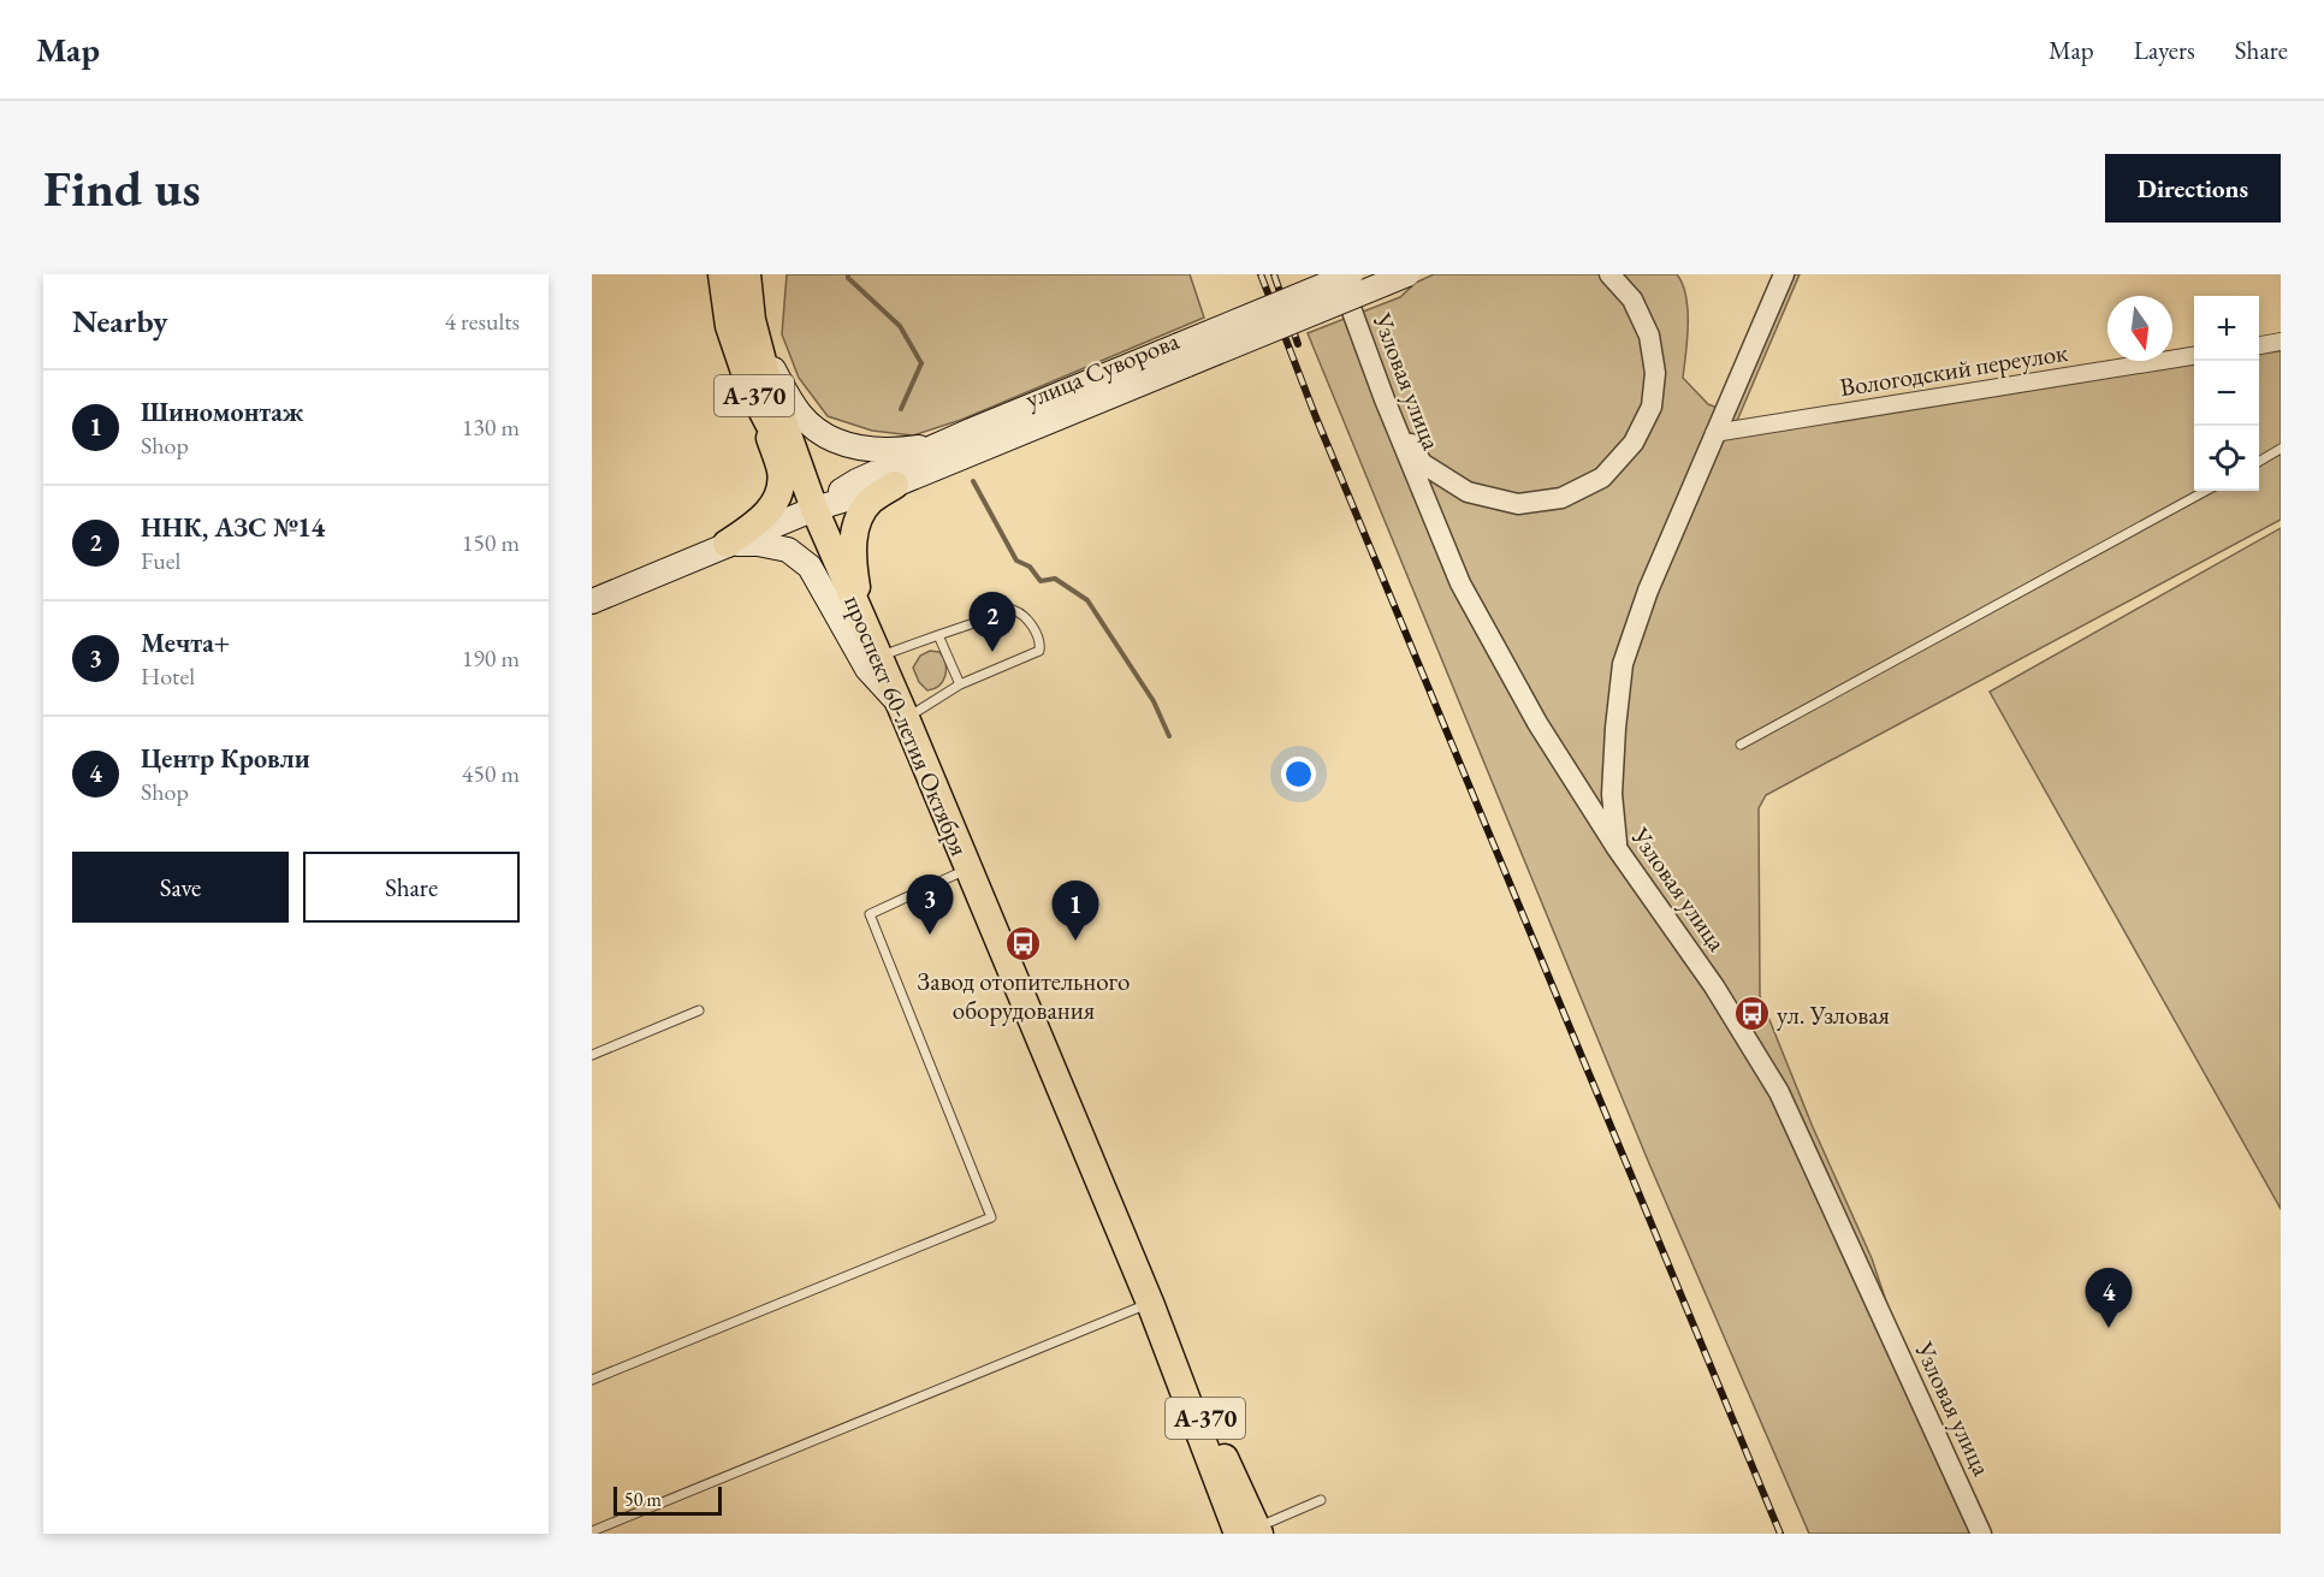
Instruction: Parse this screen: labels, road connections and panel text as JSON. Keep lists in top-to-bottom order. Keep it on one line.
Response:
{"streets":{"highway":["А-370","проспект 60-летия Октября"],"main road":["улица Суворова"],"street":["Вологодский переулок","Узловая улица"]},"crossings":[["улица Суворова","А-370"],["улица Суворова","проспект 60-летия Октября"],["А-370","проспект 60-летия Октября"]],"places":{"bus stop":["Завод отопительного оборудования","ул. Узловая"]},"scale_bar":"50 m","north":"bottom","page":{"header":"Map","nav":["Map","Layers","Share"],"buttons":["Directions",["Save","Share"]],"title":"Find us","heading":["Nearby","4 results"],"map_buttons":["+","−"],"list":[{"mark":"1","name":"Шиномонтаж","note":"Shop","value":"130 m"},{"mark":"2","name":"ННК, АЗС №14","note":"Fuel","value":"150 m"},{"mark":"3","name":"Мечта+","note":"Hotel","value":"190 m"},{"mark":"4","name":"Центр Кровли","note":"Shop","value":"450 m"}],"pins":["2","3","1","4"],"scale":"50 m"}}
